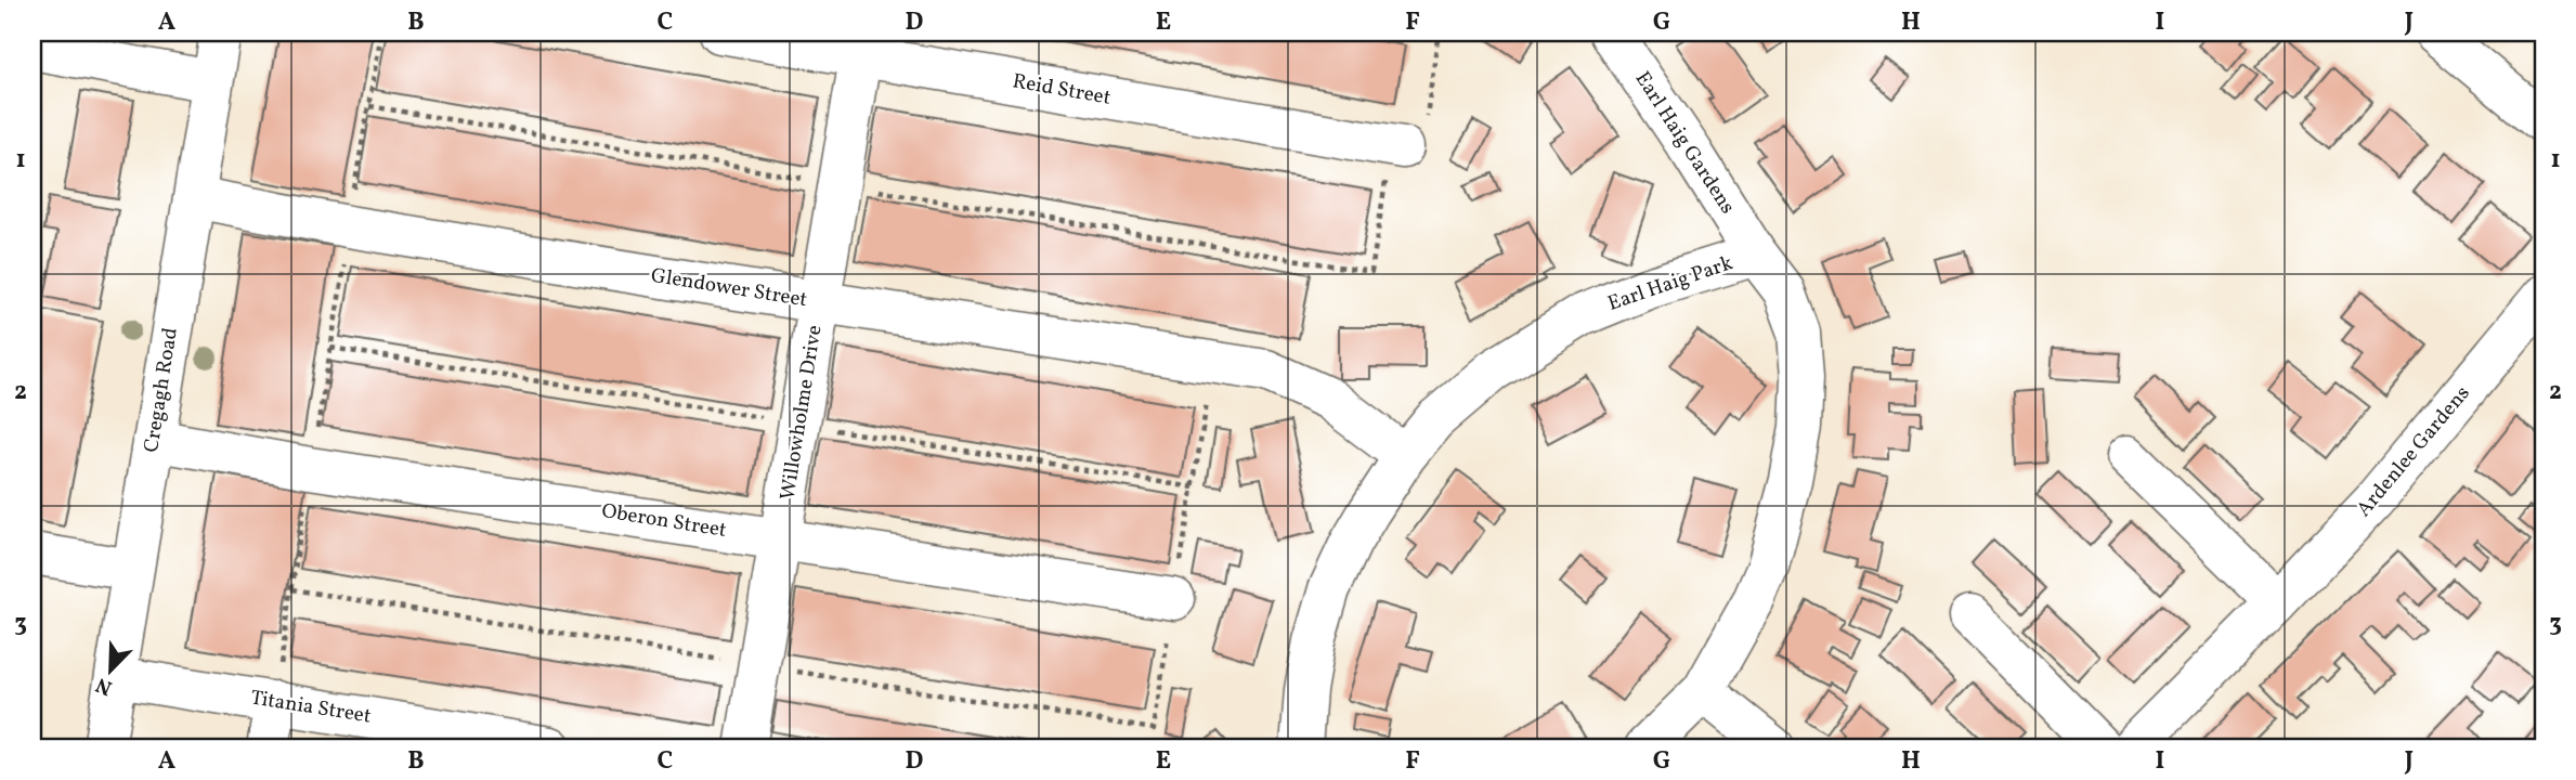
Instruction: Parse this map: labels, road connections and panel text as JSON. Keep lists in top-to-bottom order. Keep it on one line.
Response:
{"streets":{"street":["Reid Street","Earl Haig Gardens","Earl Haig Park","Glendower Street","Cregagh Road","Willowholme Drive","Ardenlee Gardens","Oberon Street","Titania Street"]},"crossings":[["Reid Street","Willowholme Drive"],["Earl Haig Gardens","Earl Haig Park"],["Earl Haig Park","Glendower Street"],["Glendower Street","Cregagh Road"],["Glendower Street","Willowholme Drive"],["Cregagh Road","Oberon Street"],["Cregagh Road","Titania Street"],["Willowholme Drive","Oberon Street"]],"north":"bottom left","grid":{"columns":["A","B","C","D","E","F","G","H","I","J"],"rows":["1","2","3"]}}
